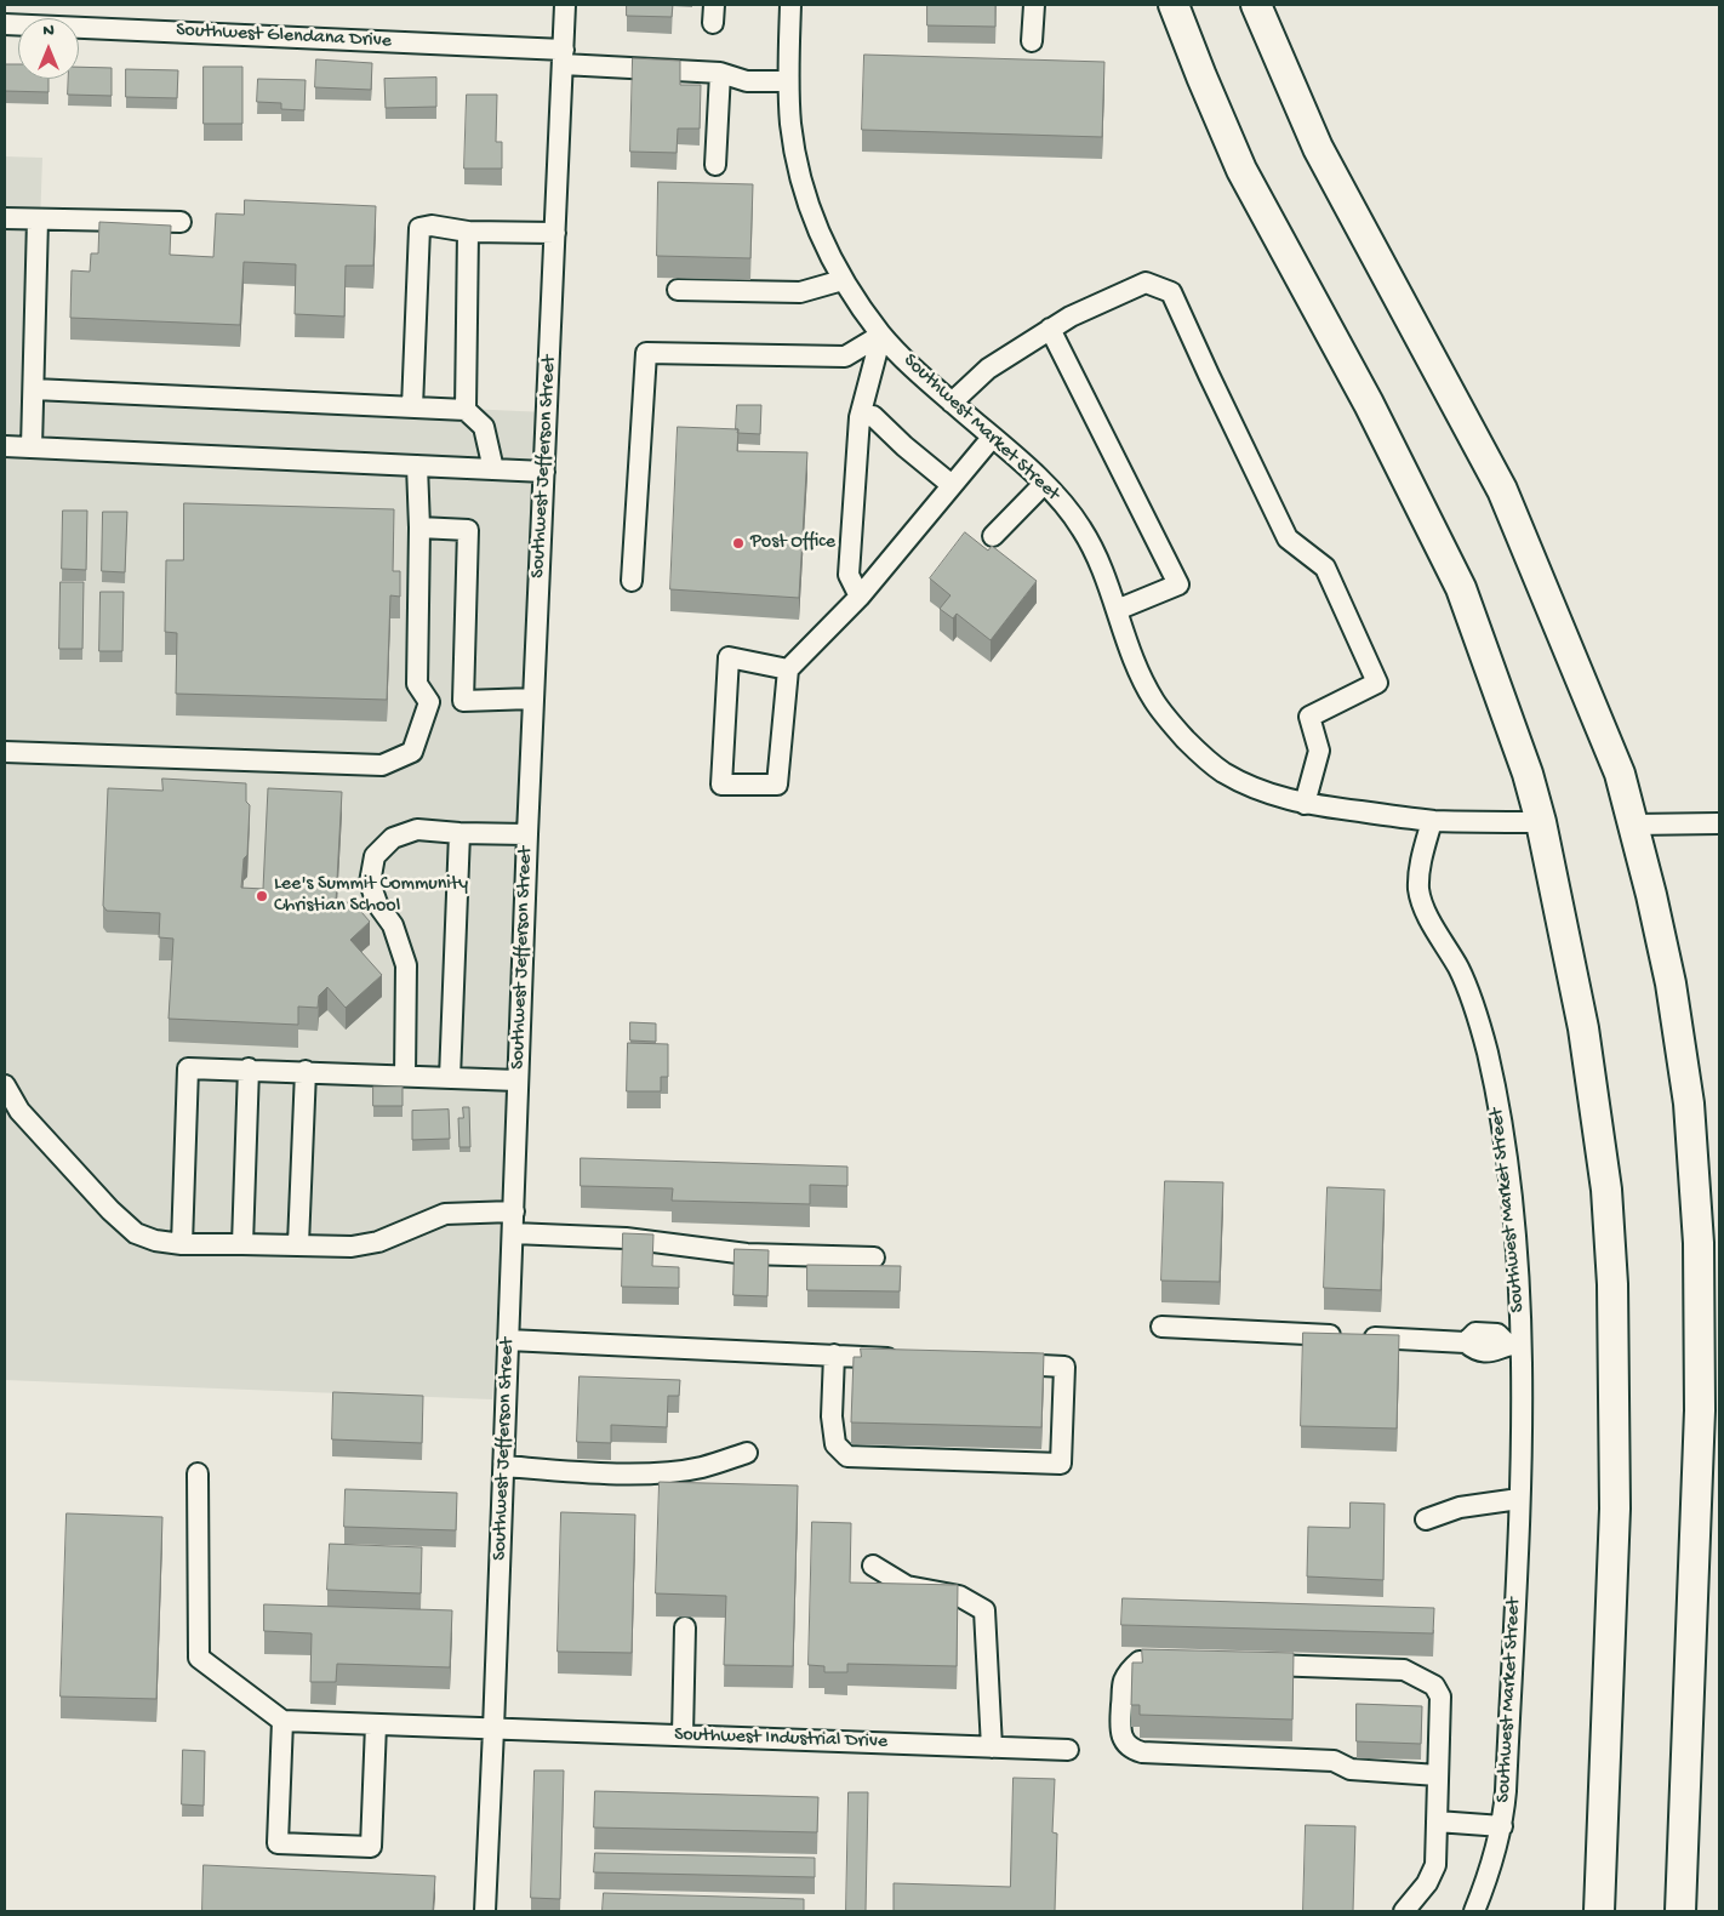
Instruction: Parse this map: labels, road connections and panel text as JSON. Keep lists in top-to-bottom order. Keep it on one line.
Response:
{"streets":{"street":["Southwest Glendana Drive","Southwest Market Street","Southwest Jefferson Street","Southwest Industrial Drive"]},"crossings":[["Southwest Glendana Drive","Southwest Market Street"],["Southwest Glendana Drive","Southwest Jefferson Street"],["Southwest Jefferson Street","Southwest Industrial Drive"]],"places":["Post Office","Lee's Summit Community Christian School"],"north":"top"}
